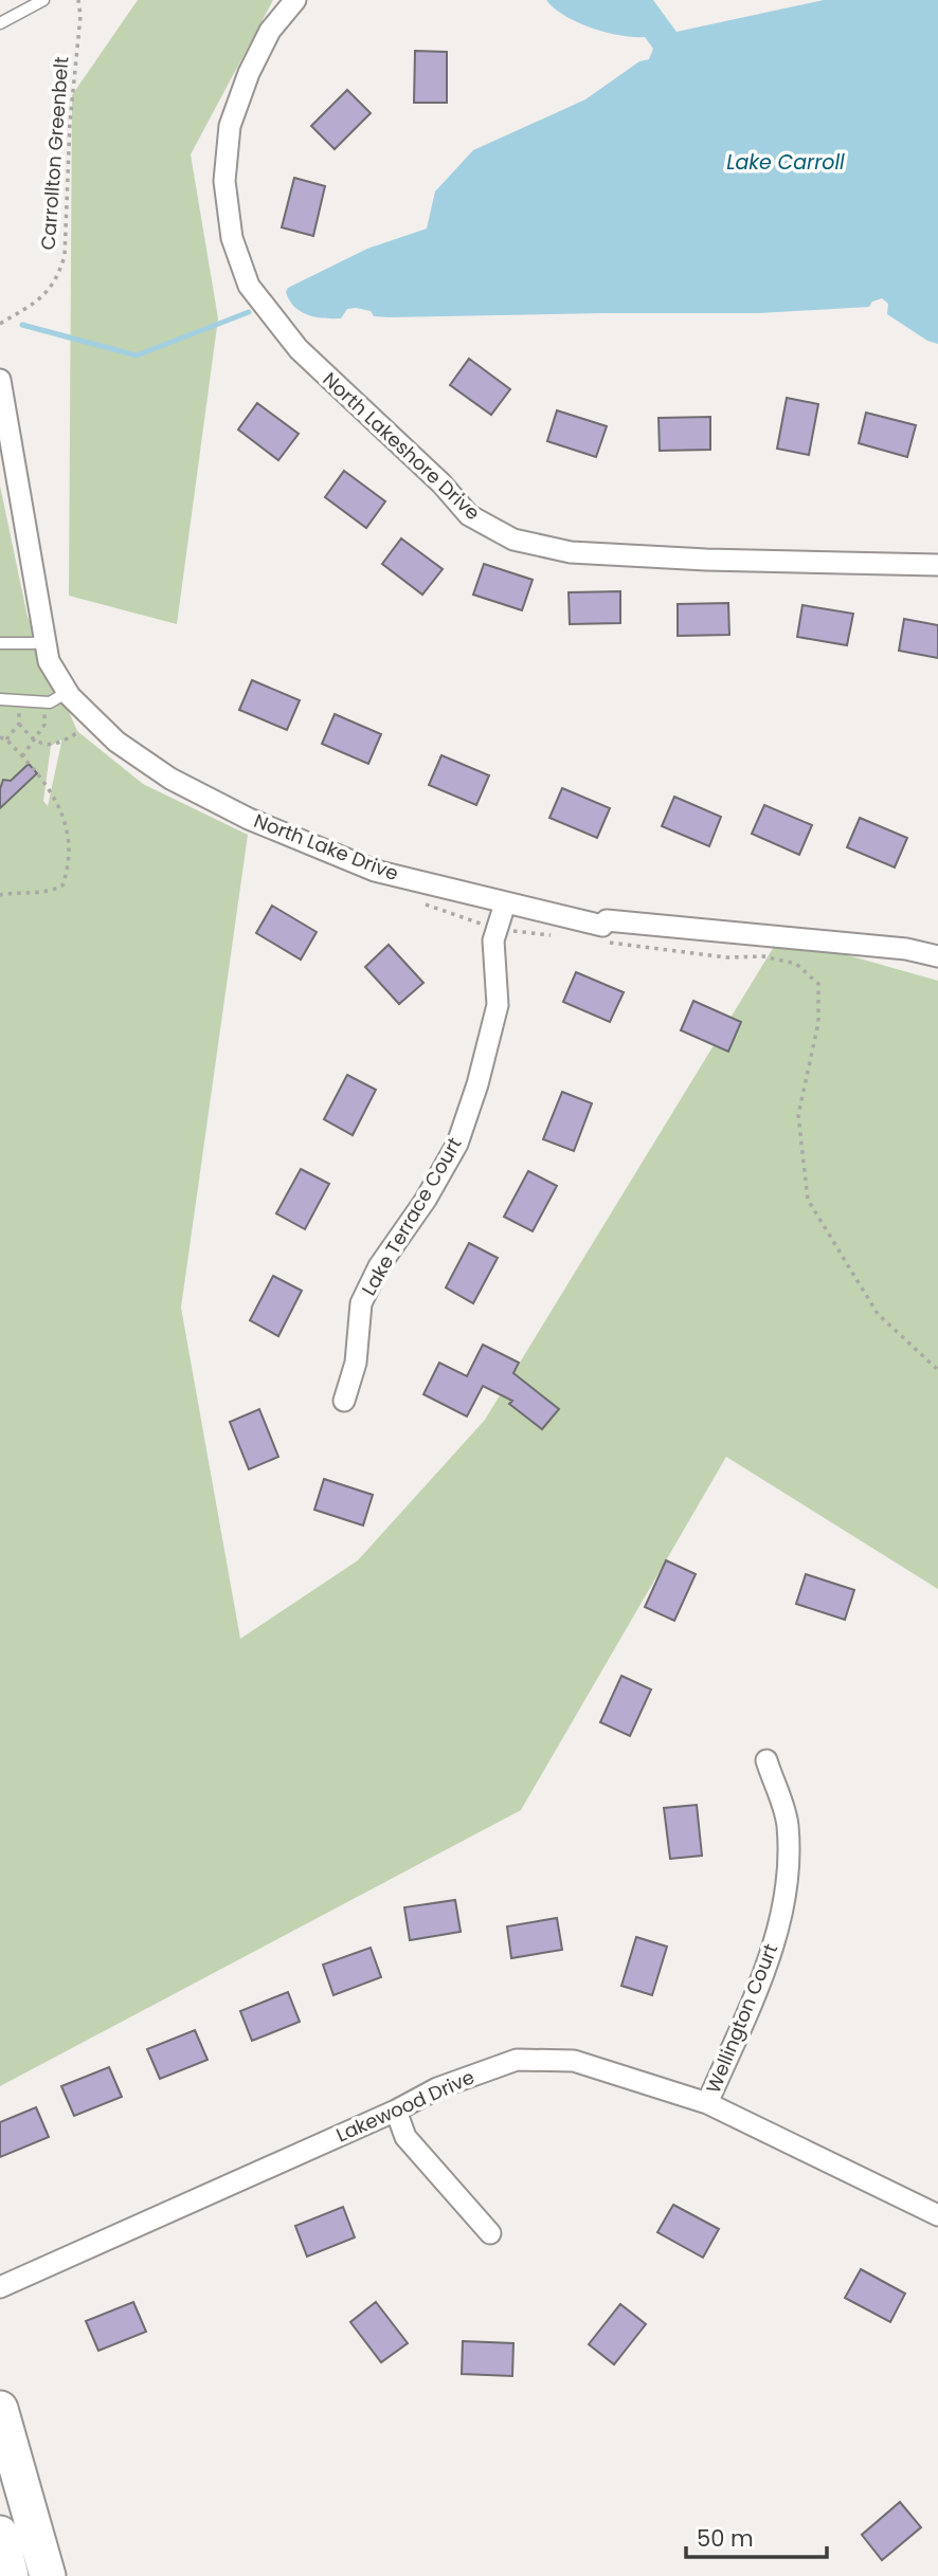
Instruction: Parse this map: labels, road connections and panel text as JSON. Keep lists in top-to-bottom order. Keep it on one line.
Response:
{"streets":{"street":["North Lakeshore Drive","North Lake Drive","Lake Terrace Court","Wellington Court","Lakewood Drive"],"path":["Carrollton Greenbelt"]},"crossings":[["North Lake Drive","Lake Terrace Court"],["Wellington Court","Lakewood Drive"]],"water":["Lake Carroll"],"scale_bar":"50 m"}
